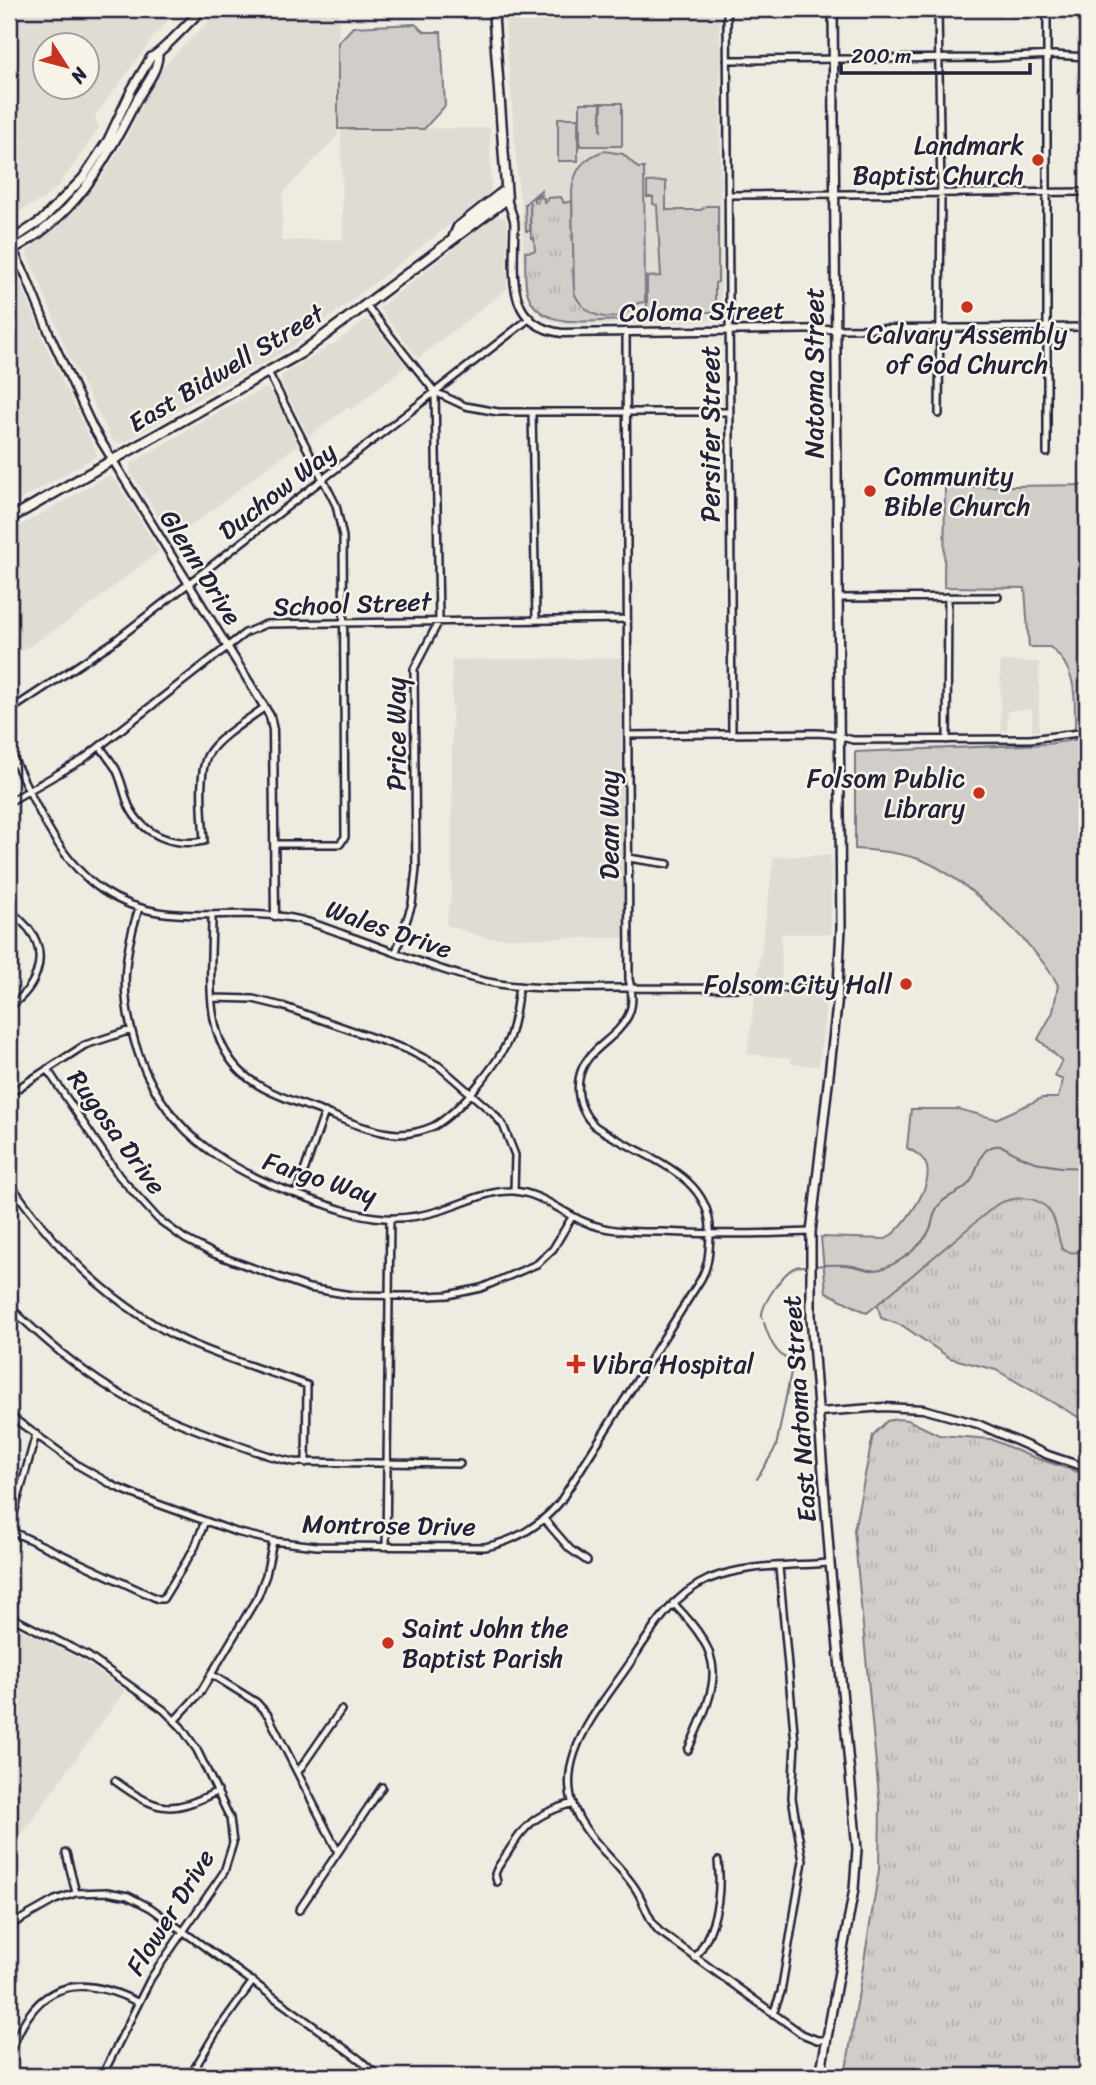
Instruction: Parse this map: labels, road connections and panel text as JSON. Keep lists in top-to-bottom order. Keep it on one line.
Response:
{"streets":{"main road":["East Bidwell Street","Natoma Street","East Natoma Street"],"street":["Coloma Street","Persifer Street","Duchow Way","Glenn Drive","School Street","Price Way","Dean Way","Wales Drive","Rugosa Drive","Fargo Way","Montrose Drive","Flower Drive"]},"crossings":[["Coloma Street","Natoma Street"],["Coloma Street","Persifer Street"],["Coloma Street","Duchow Way"],["Coloma Street","Dean Way"],["East Bidwell Street","Glenn Drive"],["Natoma Street","East Natoma Street"],["Duchow Way","Glenn Drive"],["Duchow Way","Price Way"],["Glenn Drive","School Street"],["Glenn Drive","Wales Drive"],["School Street","Price Way"],["School Street","Dean Way"],["School Street","Wales Drive"],["Price Way","Wales Drive"],["Dean Way","Wales Drive"],["Dean Way","Fargo Way"],["Dean Way","Montrose Drive"],["Wales Drive","Fargo Way"],["Wales Drive","East Natoma Street"],["Rugosa Drive","Fargo Way"],["Fargo Way","East Natoma Street"],["Fargo Way","Montrose Drive"]],"places":{"other":["Landmark Baptist Church","Calvary Assembly of God Church","Community Bible Church","Folsom Public Library","Folsom City Hall","Saint John the Baptist Parish"],"health":["Vibra Hospital"]},"scale_bar":"200 m","north":"bottom right"}
